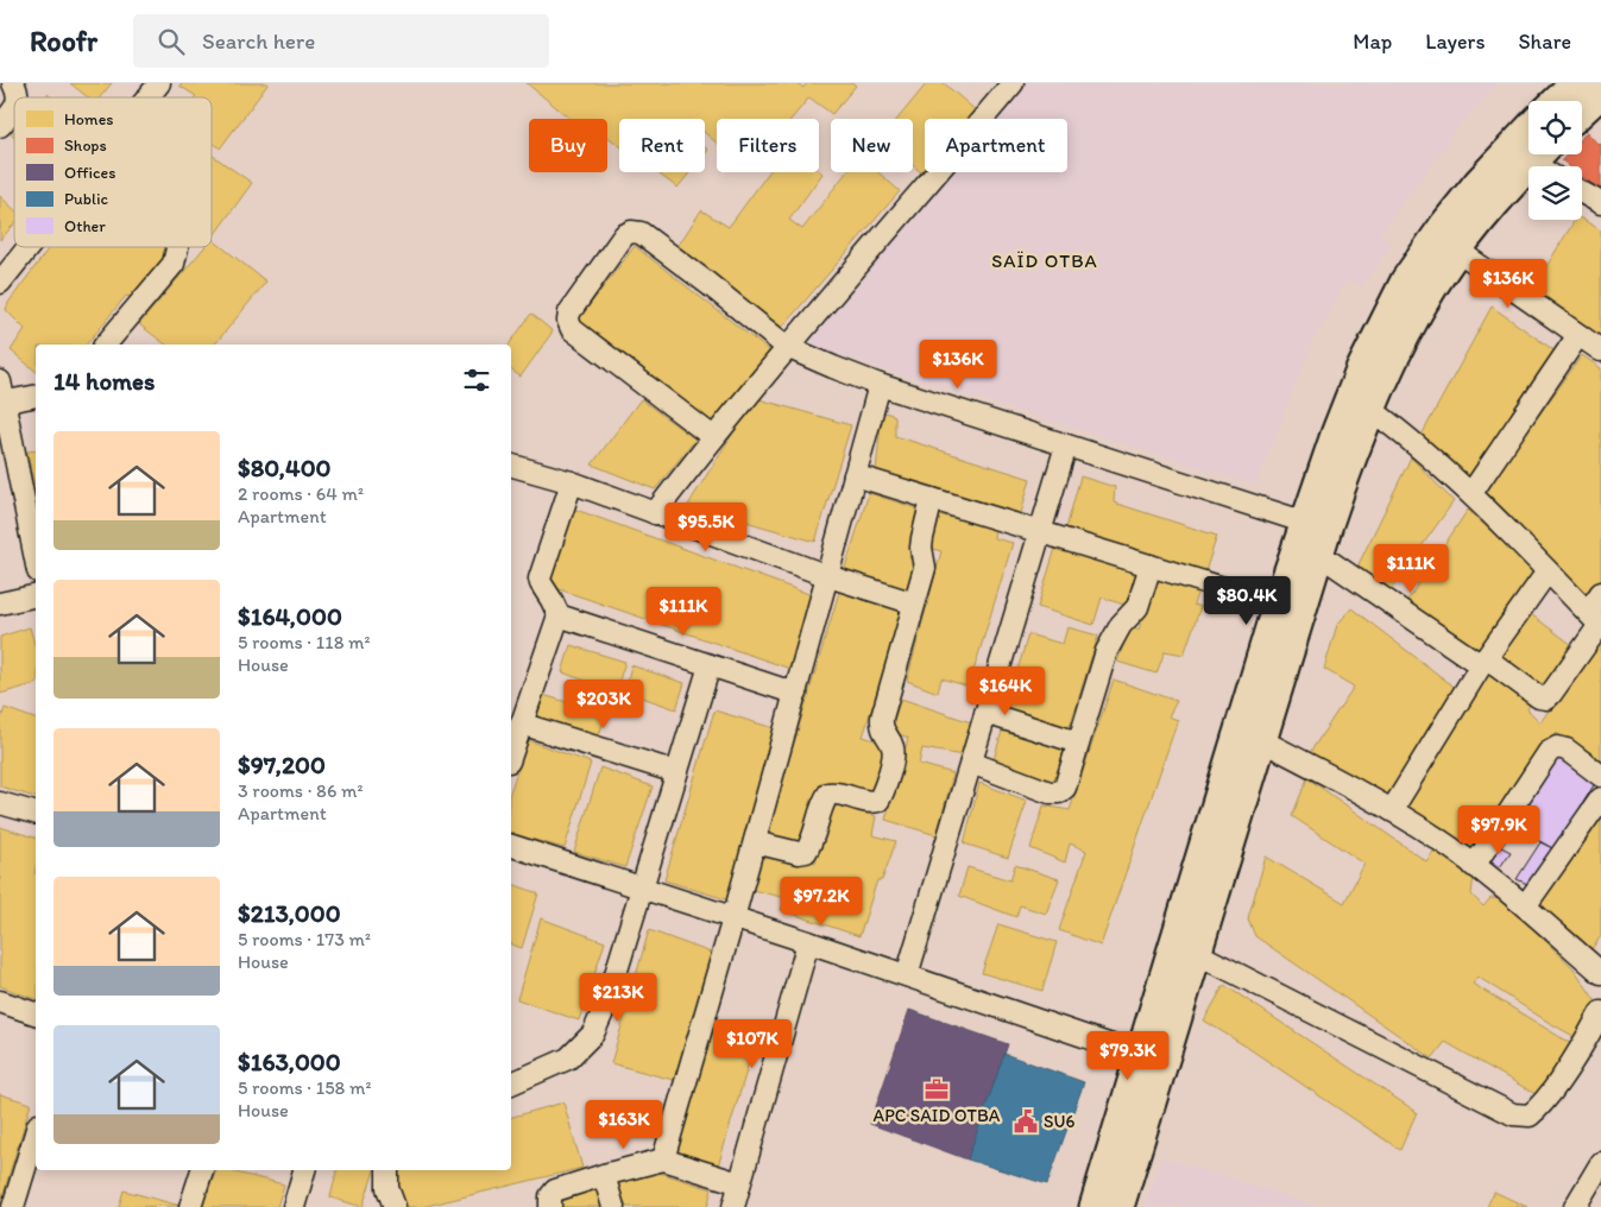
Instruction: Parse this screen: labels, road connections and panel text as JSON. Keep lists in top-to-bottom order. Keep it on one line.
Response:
{"districts":["SAÏD OTBA"],"places":{"office":["APC SAID OTBA"],"public building":["SU6"]},"legend":["Homes","Shops","Offices","Public","Other"],"page":{"header":"Roofr","search":"Search here","nav":["Map","Layers","Share"],"chip":["Buy","Rent","Filters","New","Apartment"],"price":["$136K","$136K","$95.5K","$111K","$80.4K","$111K","$164K","$203K","$97.9K","$97.2K","$213K","$107K","$79.3K","$163K"],"heading":"14 homes","list":[{"name":"$80,400","note":"2 rooms · 64 m² · Apartment"},{"name":"$164,000","note":"5 rooms · 118 m² · House"},{"name":"$97,200","note":"3 rooms · 86 m² · Apartment"},{"name":"$213,000","note":"5 rooms · 173 m² · House"},{"name":"$163,000","note":"5 rooms · 158 m² · House"}]}}
